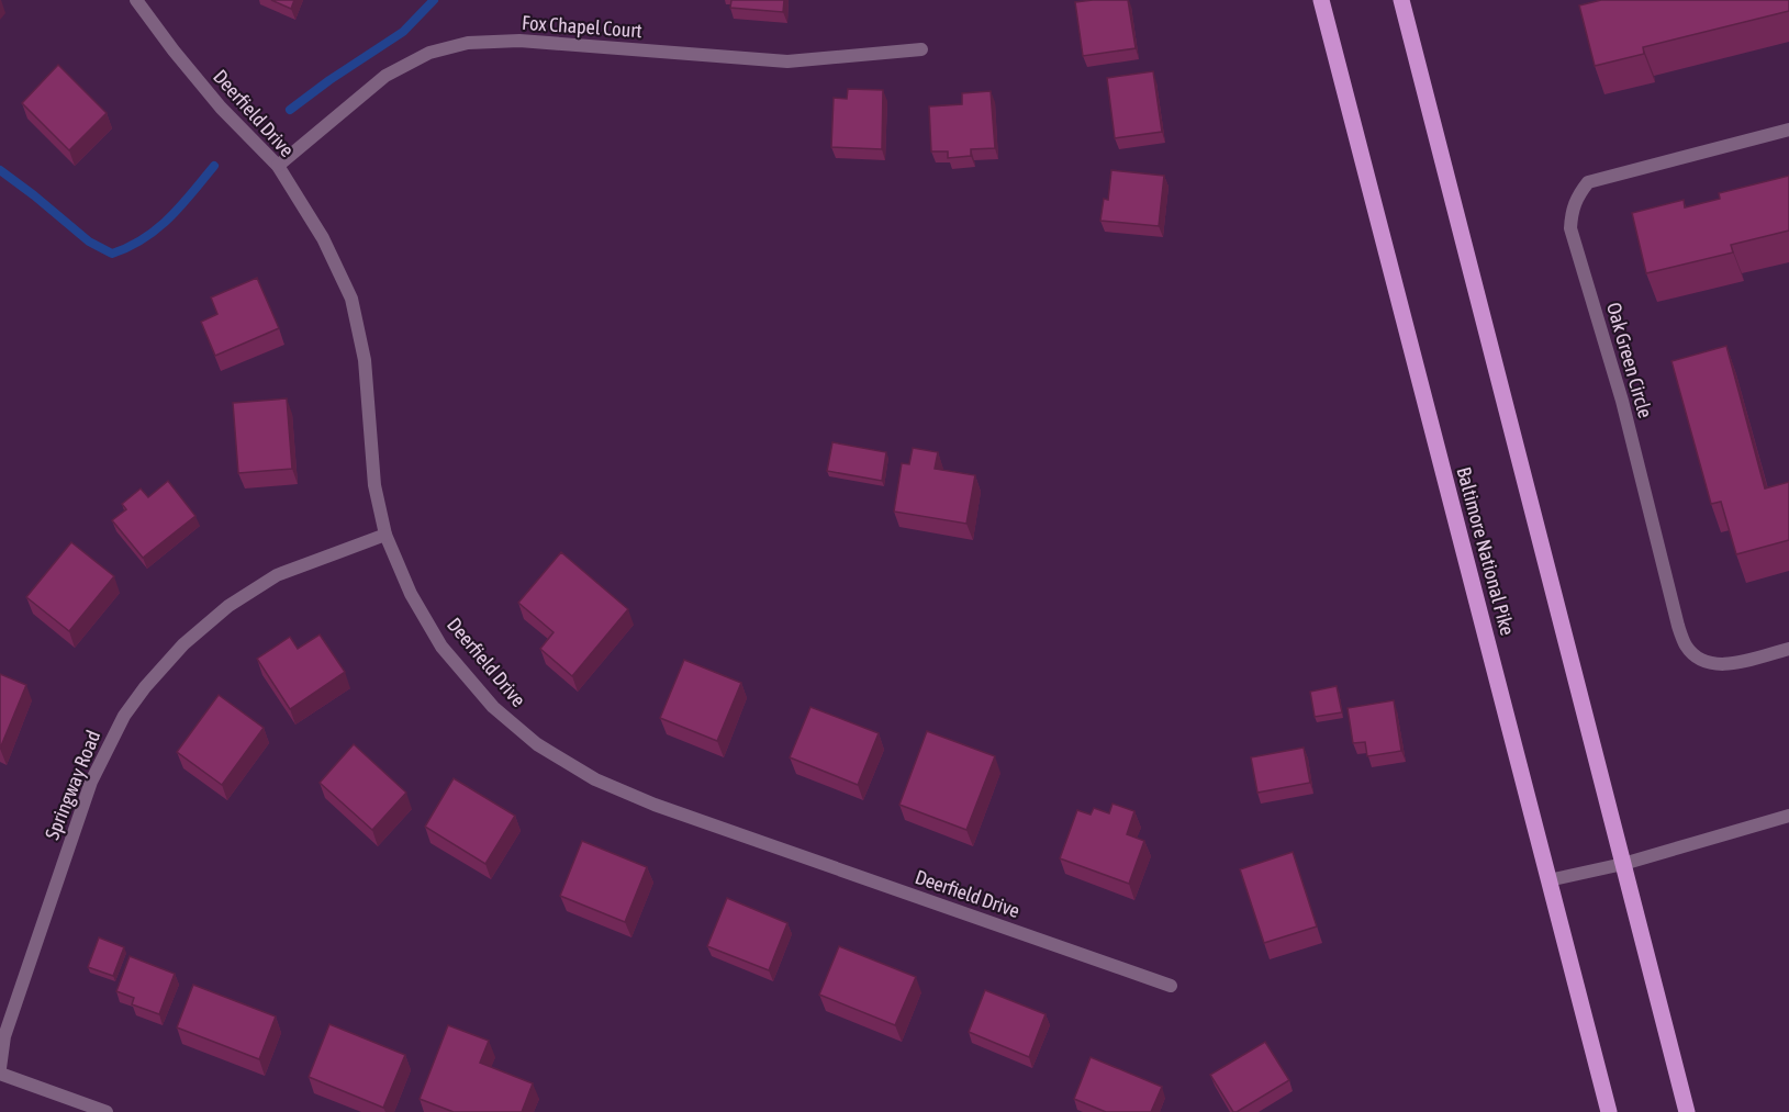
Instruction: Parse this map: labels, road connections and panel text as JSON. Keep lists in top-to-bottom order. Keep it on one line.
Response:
{"streets":{"main road":["Baltimore National Pike"],"street":["Fox Chapel Court","Deerfield Drive","Oak Green Circle","Springway Road"]},"crossings":[["Fox Chapel Court","Deerfield Drive"],["Deerfield Drive","Springway Road"]]}
